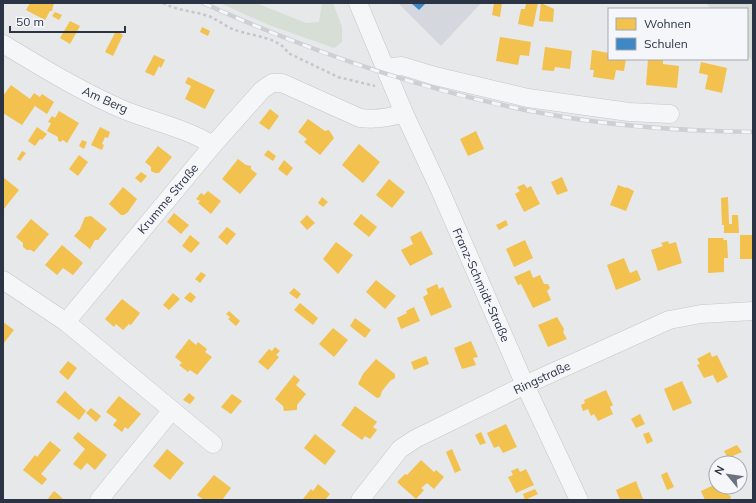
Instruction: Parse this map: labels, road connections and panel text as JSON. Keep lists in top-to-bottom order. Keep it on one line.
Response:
{"streets":{"street":["Am Berg","Krumme Straße","Franz-Schmidt-Straße","Ringstraße"]},"crossings":[["Am Berg","Krumme Straße"],["Krumme Straße","Franz-Schmidt-Straße"],["Franz-Schmidt-Straße","Ringstraße"]],"legend":["Wohnen","Schulen"],"scale_bar":"50 m","north":"top left"}
